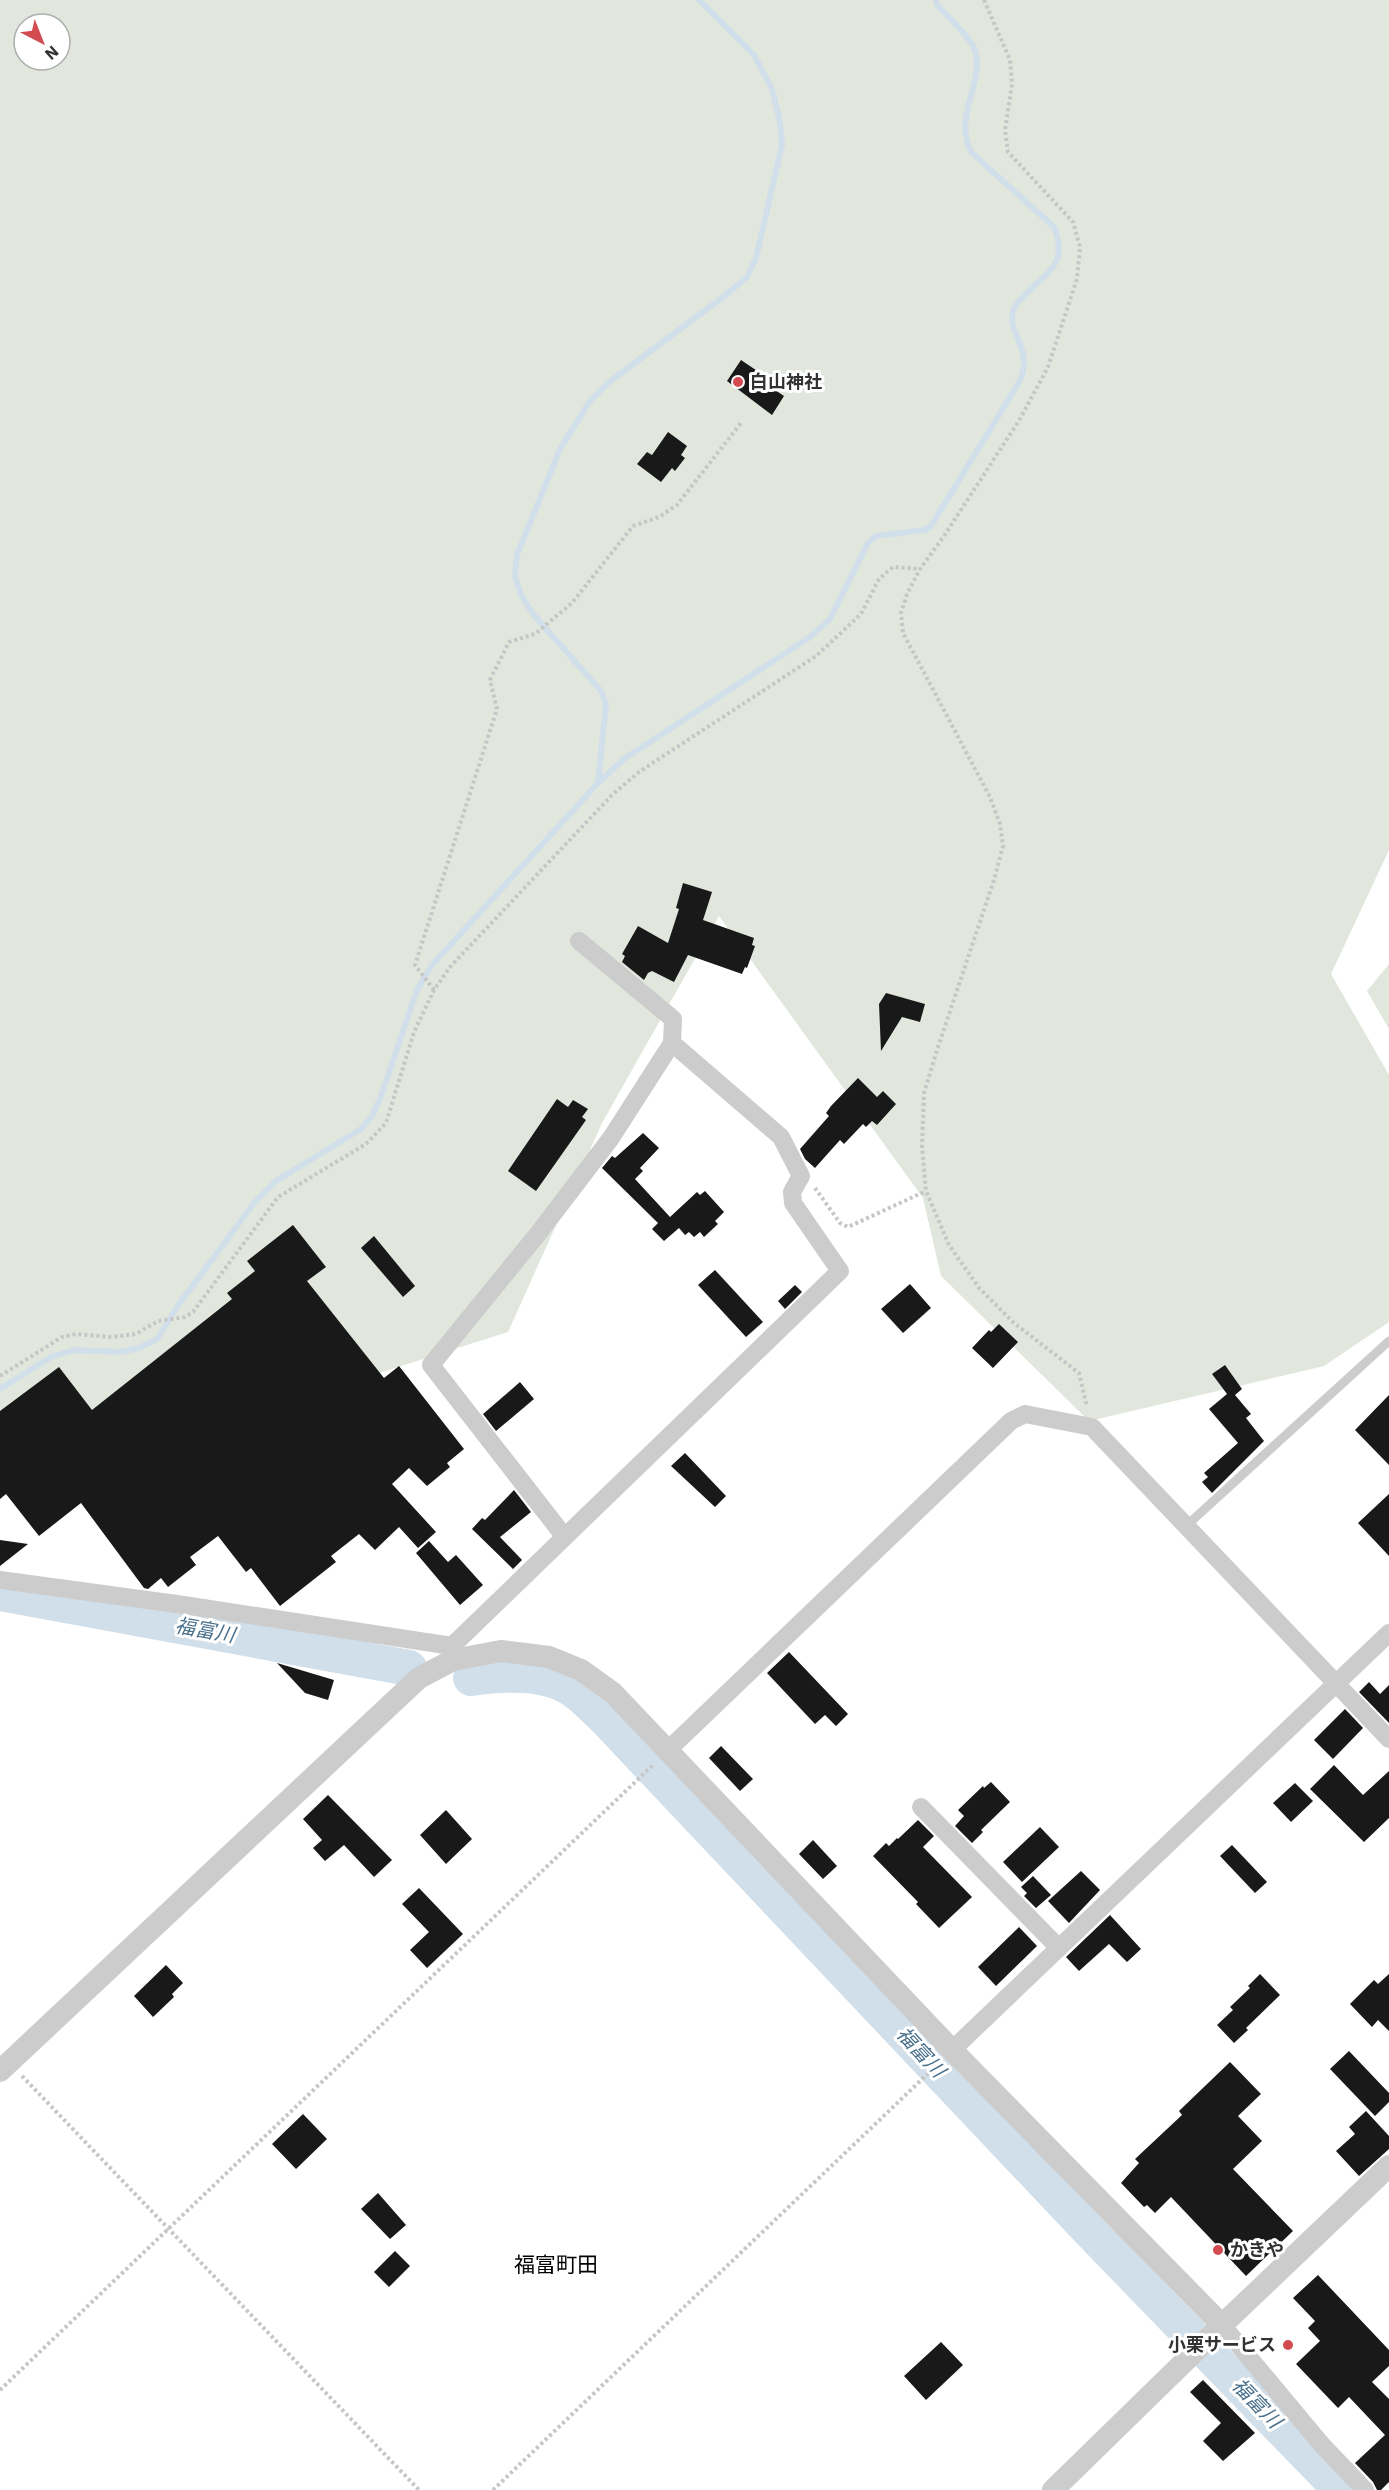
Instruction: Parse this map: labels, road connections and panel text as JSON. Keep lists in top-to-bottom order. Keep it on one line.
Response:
{"districts":["福富町田"],"water":["福富川"],"places":["白山神社","かきや","小栗サービス"],"north":"bottom right"}
